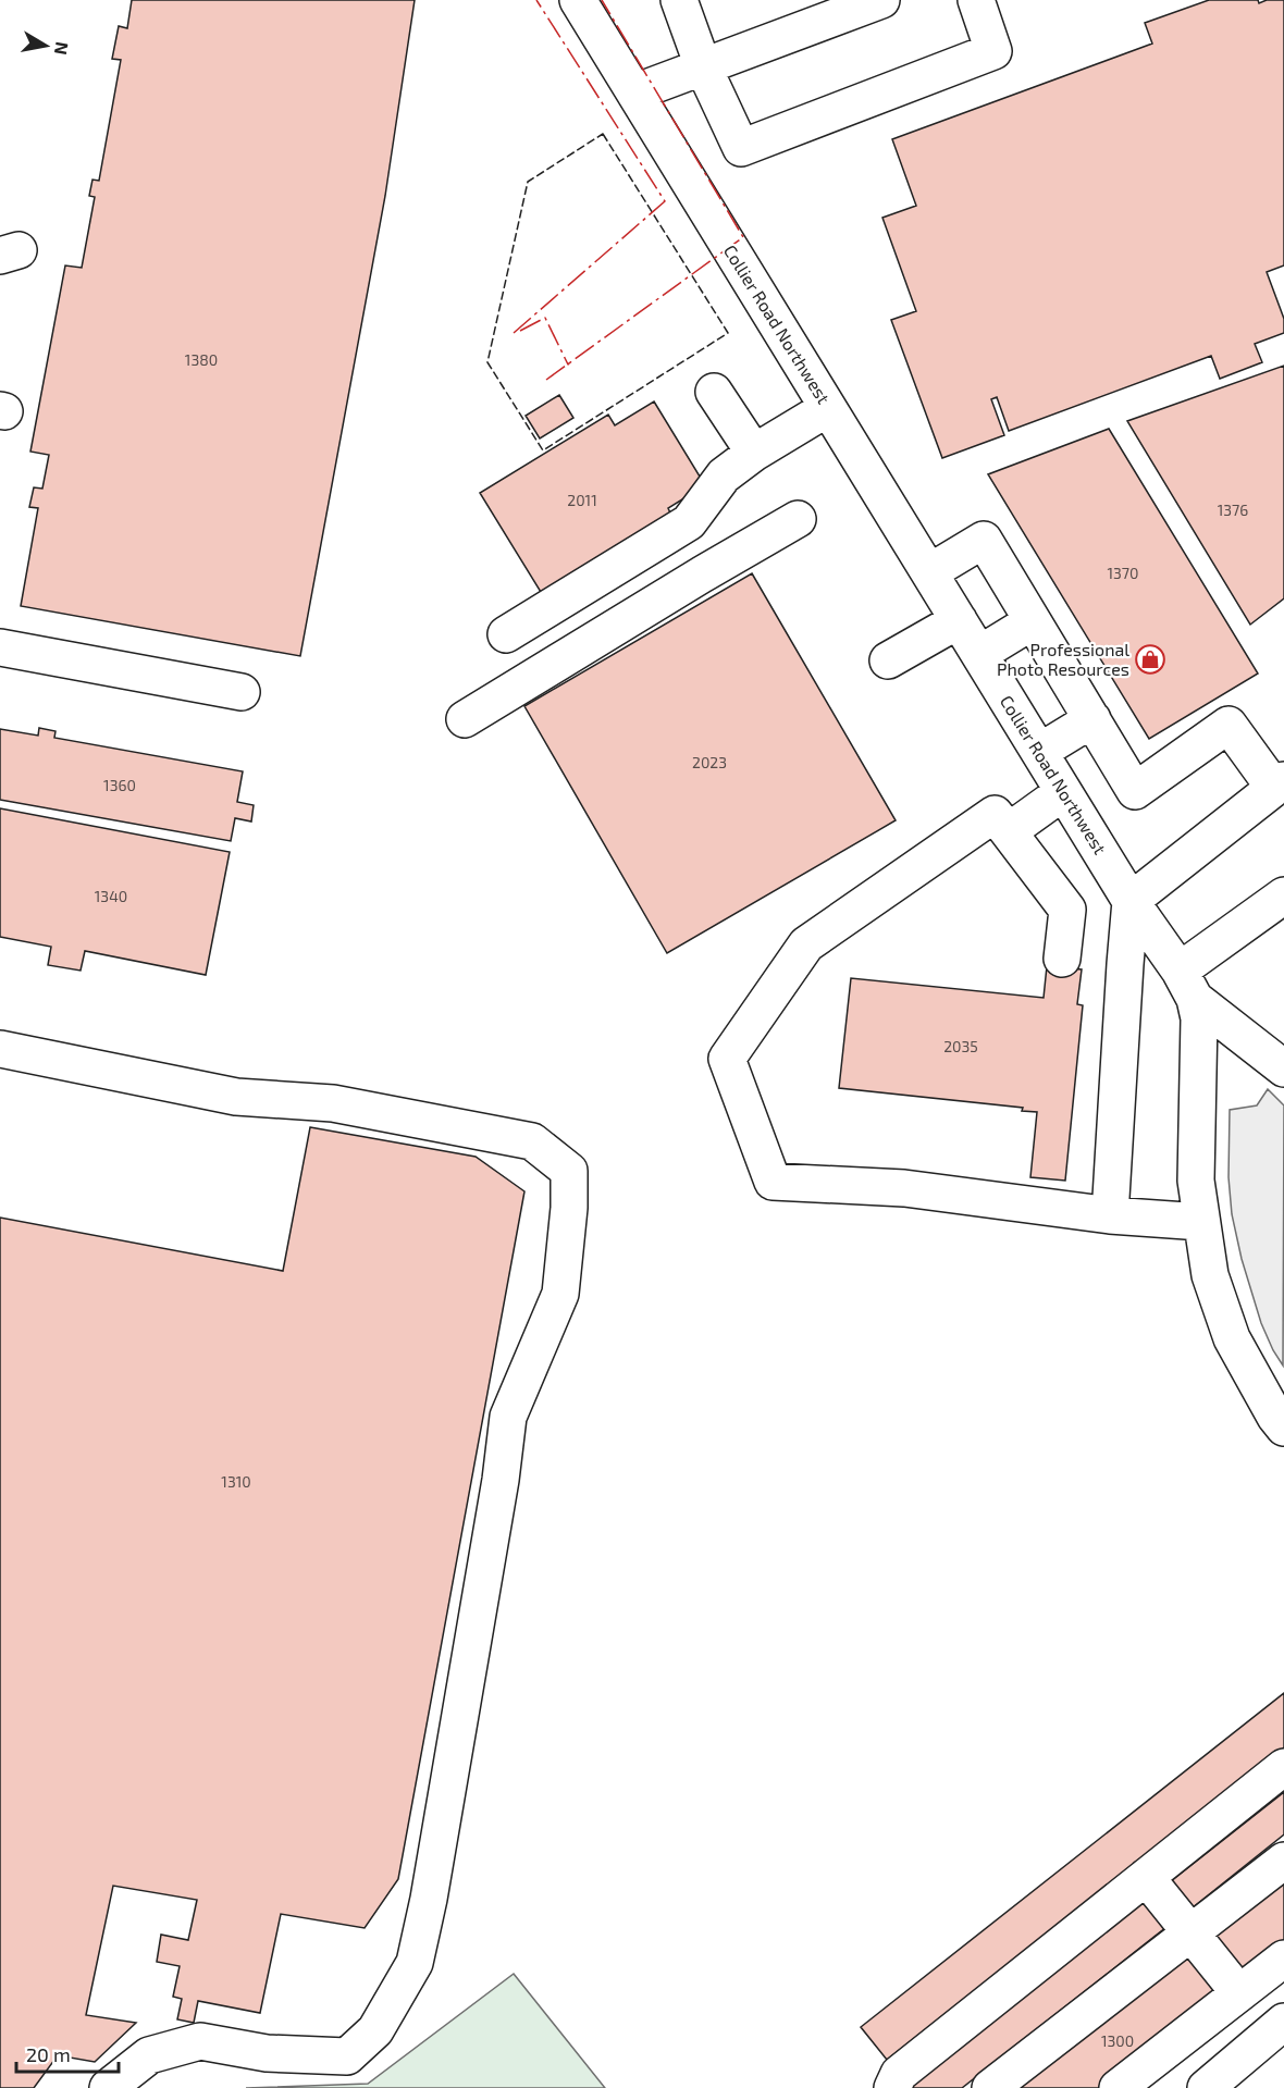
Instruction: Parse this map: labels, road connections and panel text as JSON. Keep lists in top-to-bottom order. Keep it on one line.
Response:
{"streets":{"street":["Collier Road Northwest"]},"places":{"shop":["Professional Photo Resources"]},"house_numbers":["1380","2011","1376","1370","2023","1360","1340","2035","1310","1300"],"scale_bar":"20 m","north":"right"}
